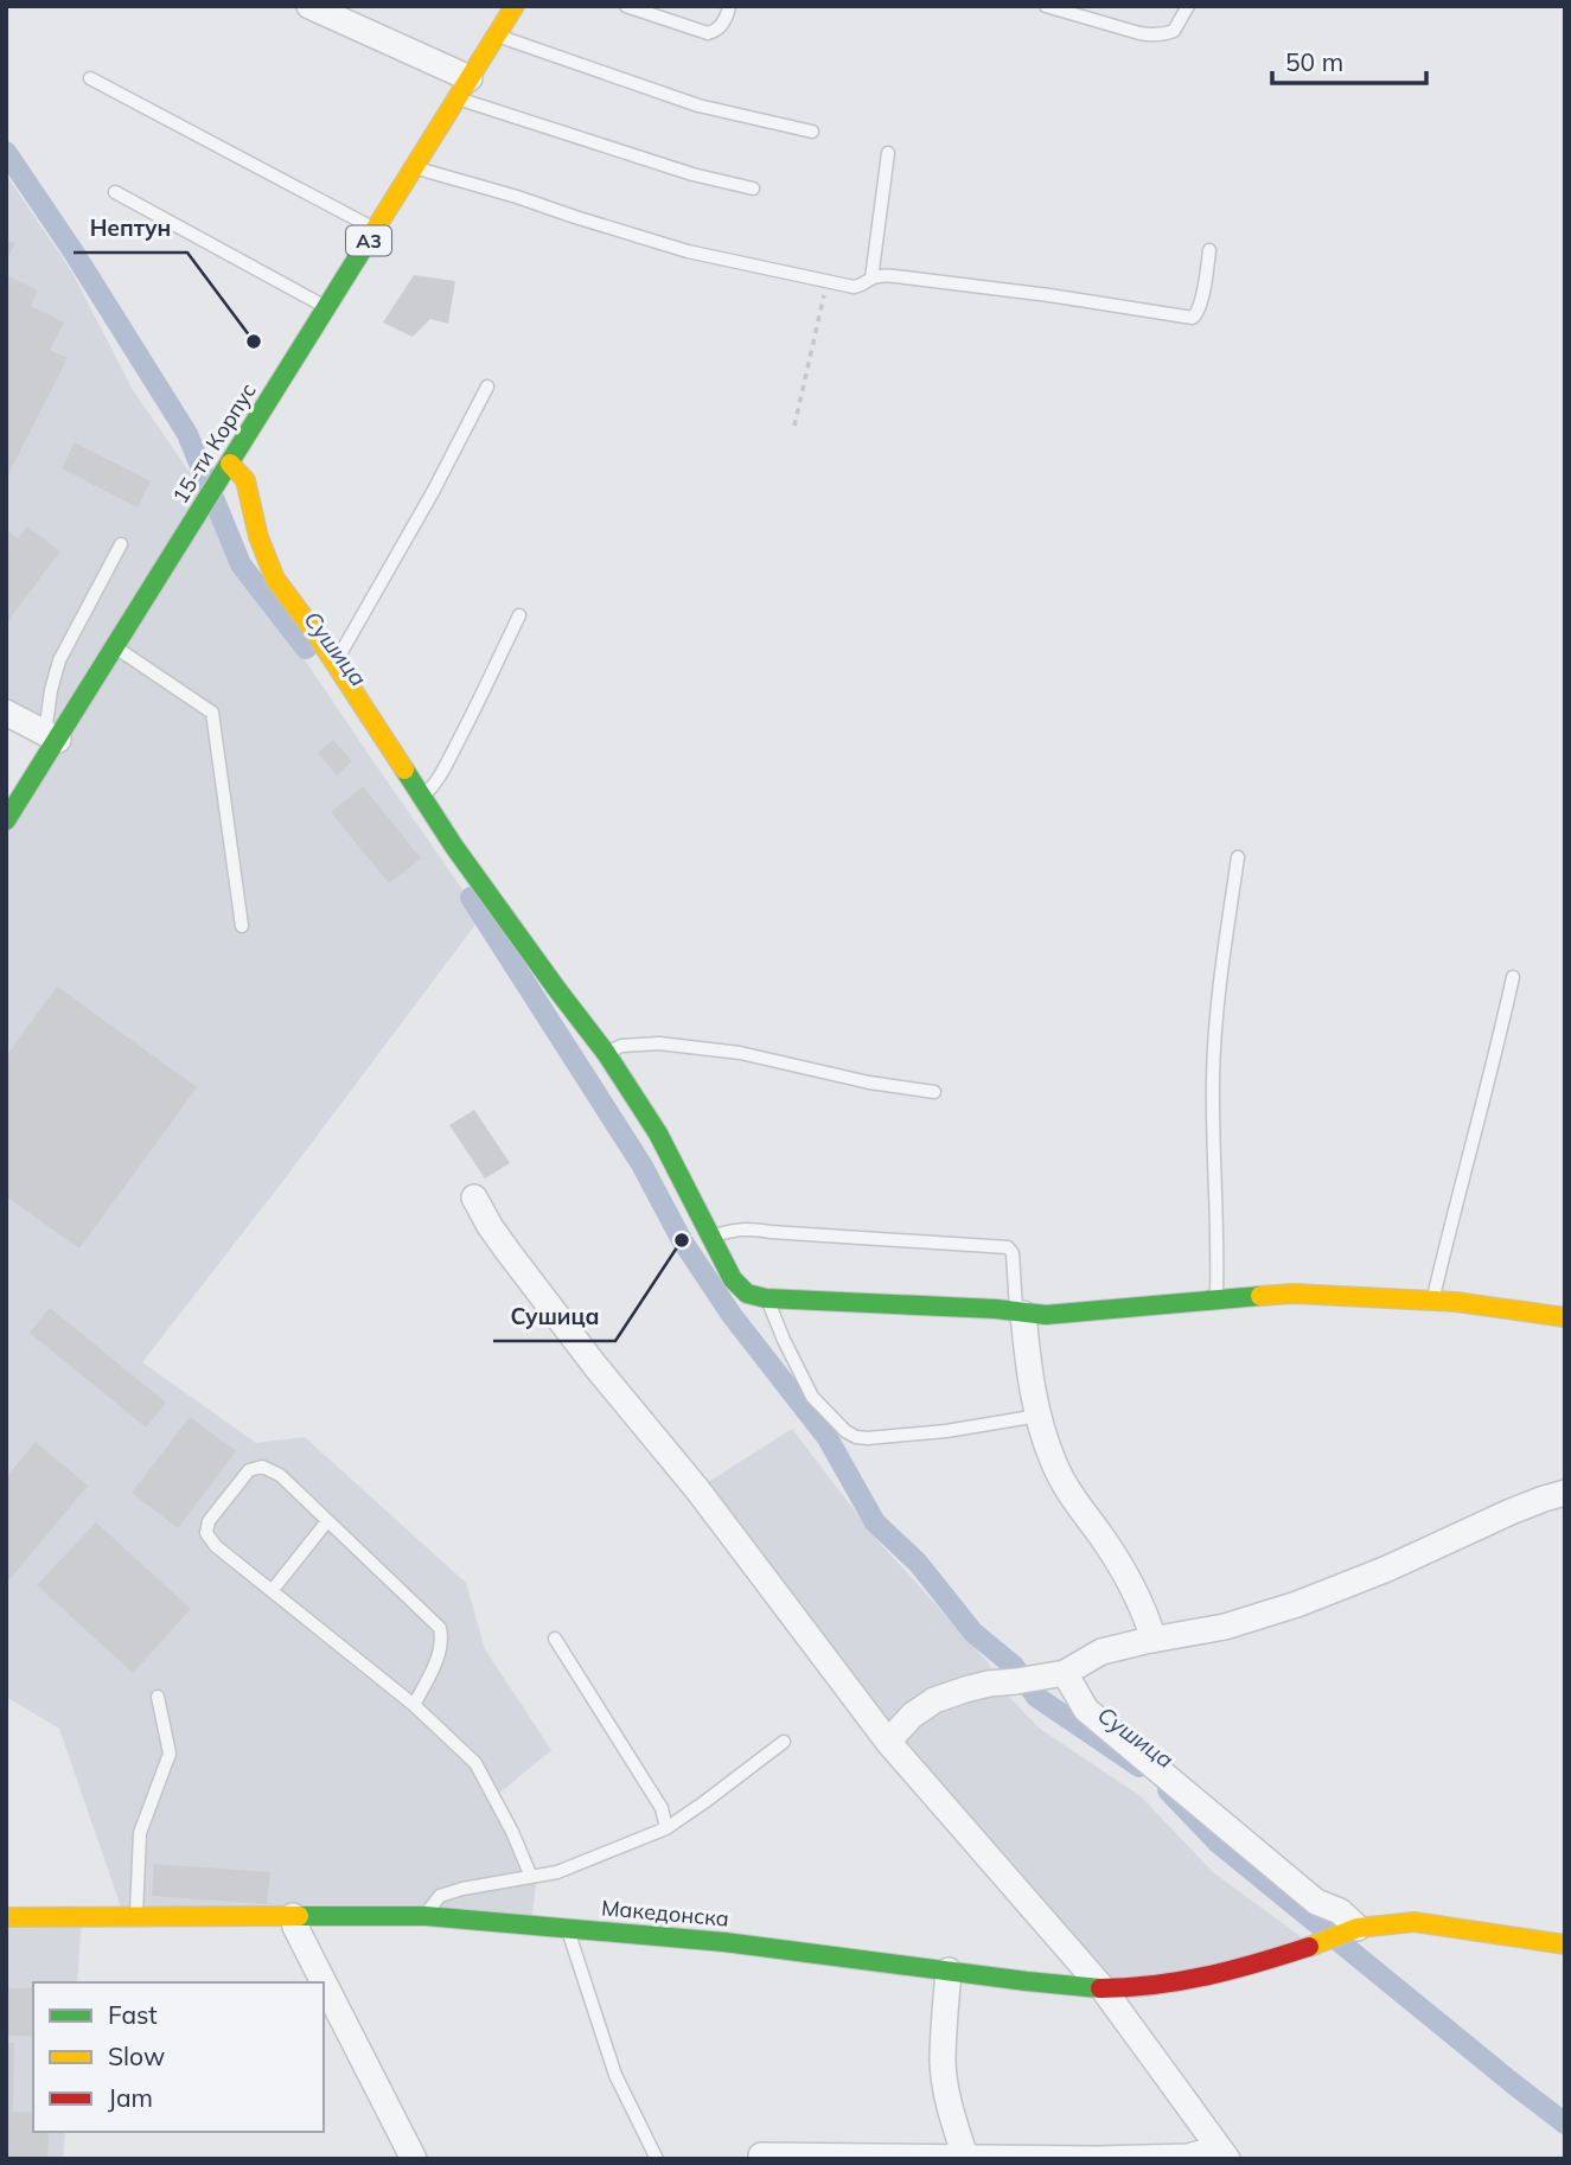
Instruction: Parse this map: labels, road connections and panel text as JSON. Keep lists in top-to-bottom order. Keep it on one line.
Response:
{"streets":{"street":["A3","15-ти Корпус","Македонска"]},"water":["Сушица"],"places":["Нептун","Сушица"],"legend":["Fast","Slow","Jam"],"scale_bar":"50 m"}
